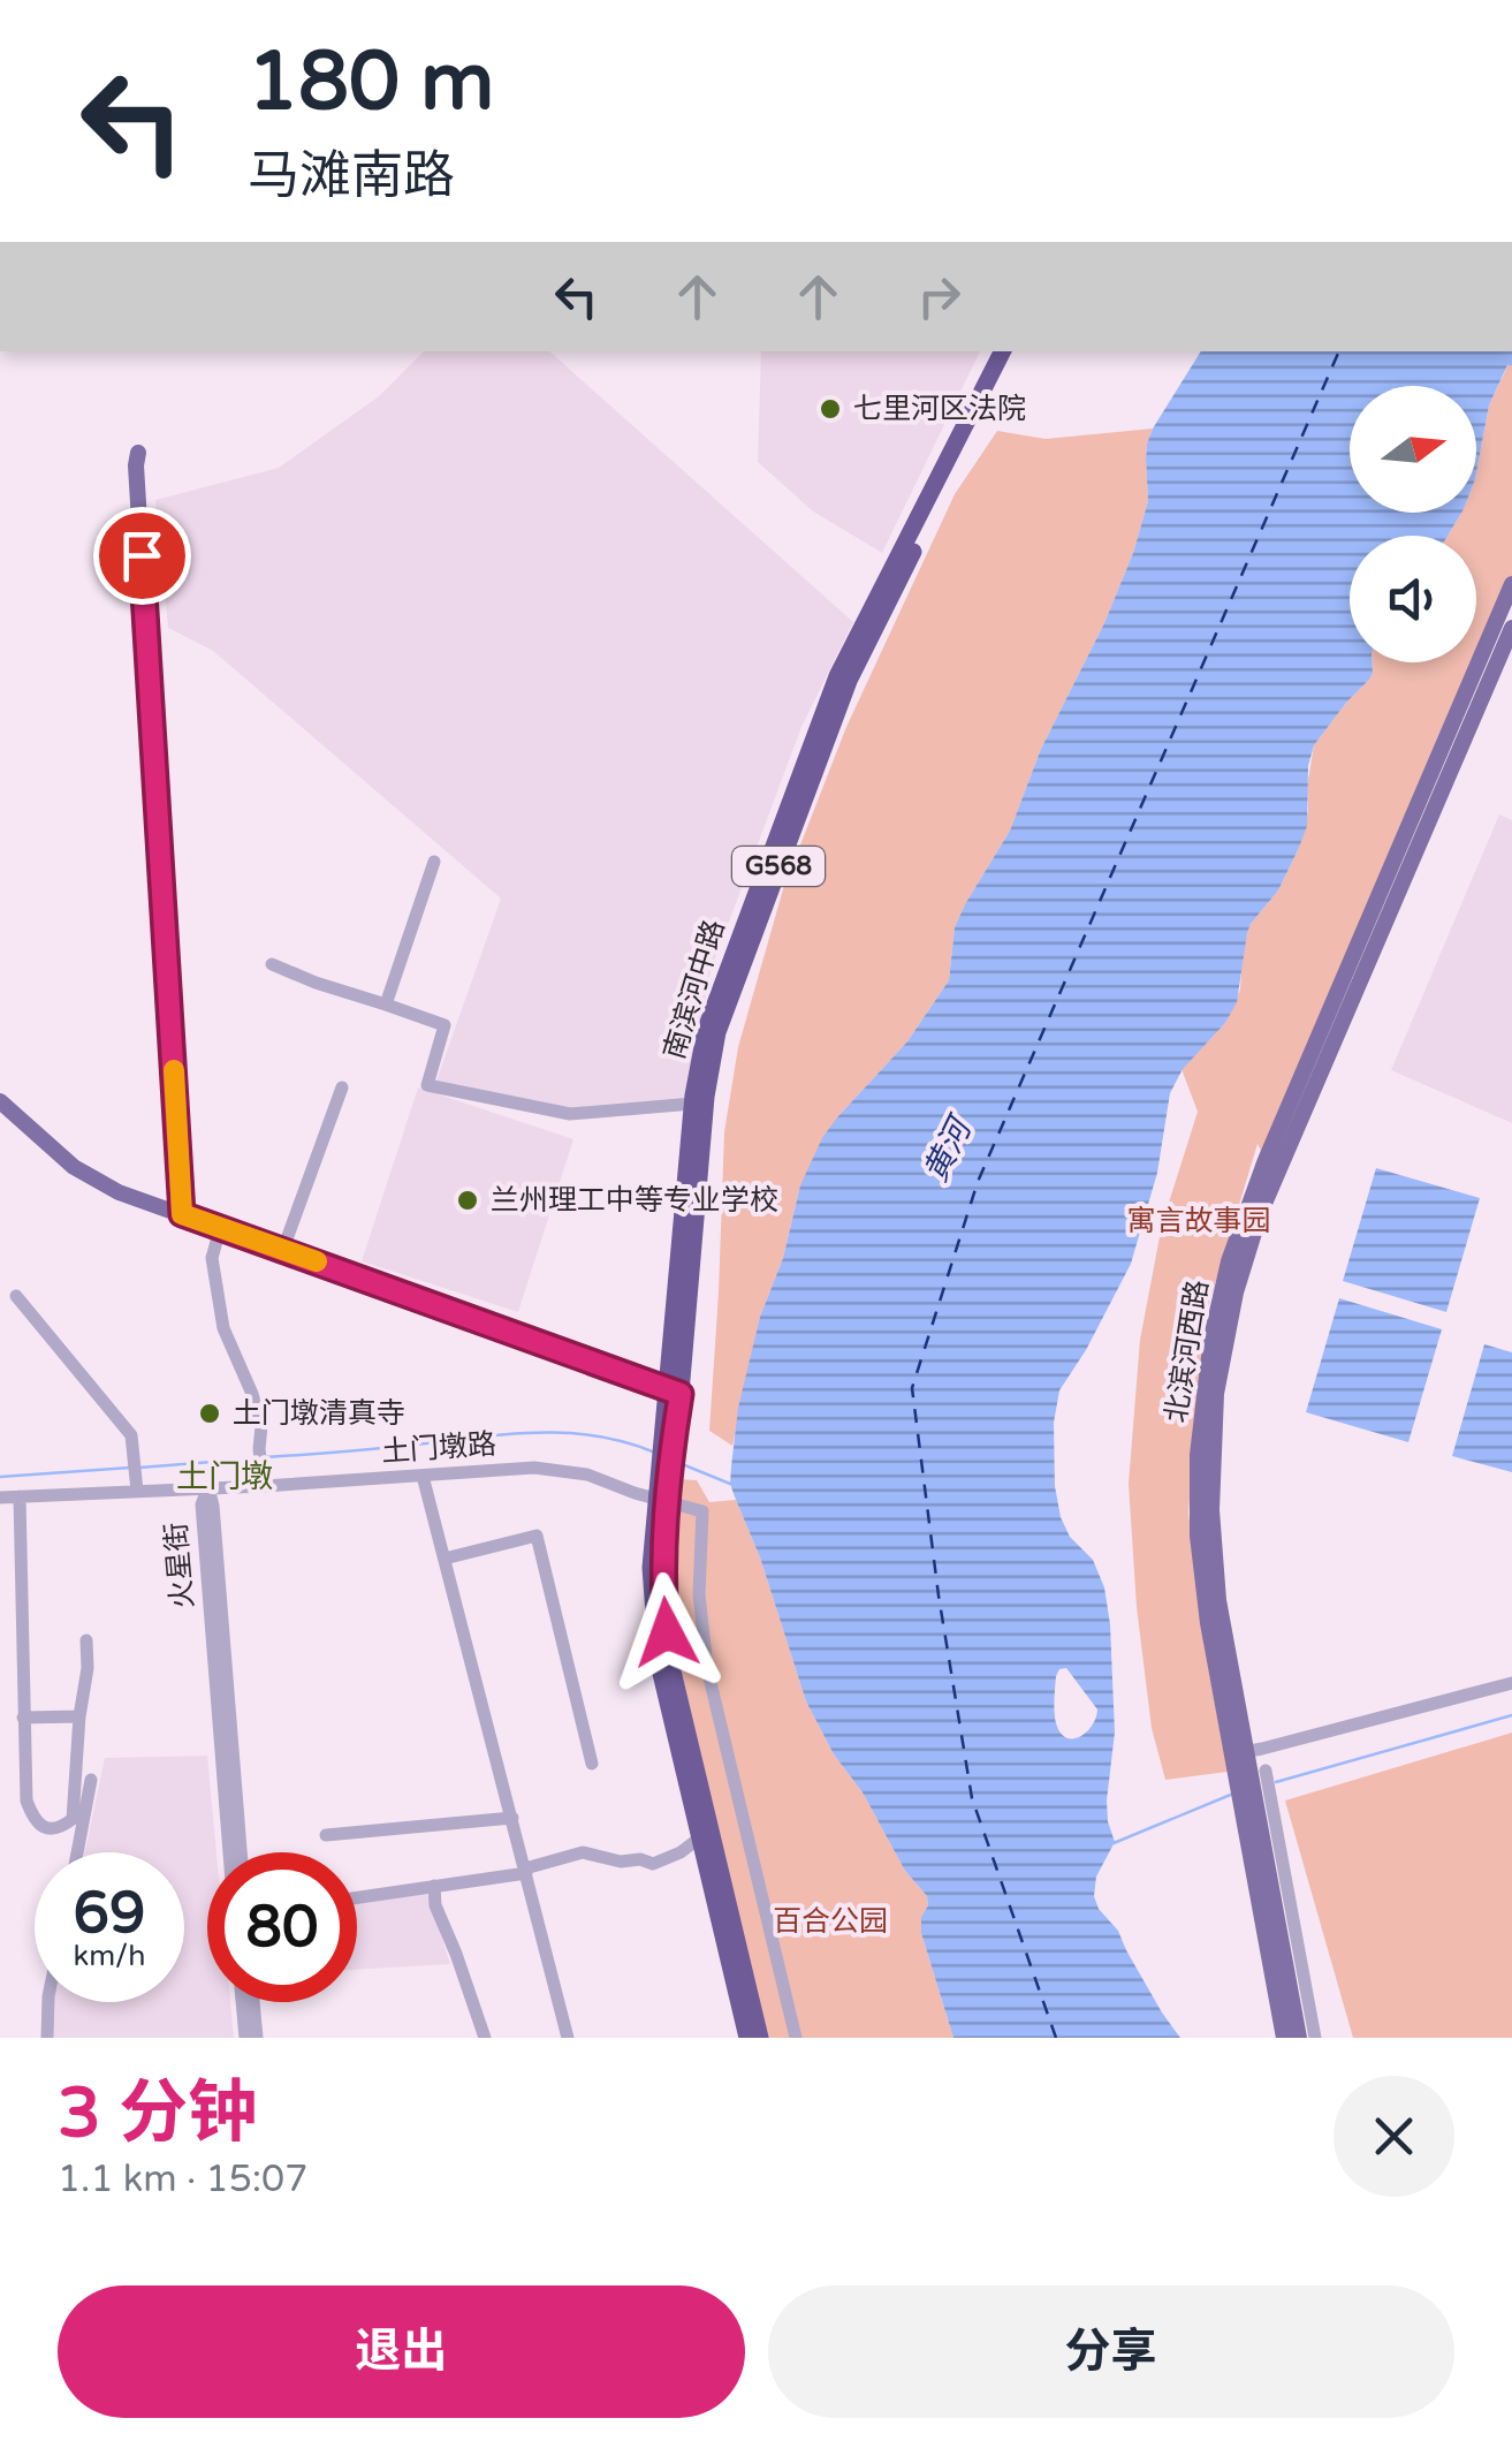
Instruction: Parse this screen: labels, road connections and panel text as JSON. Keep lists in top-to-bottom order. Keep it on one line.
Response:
{"streets":{"highway":["G568","南滨河中路"],"main road":["北滨河西路"],"street":["土门墩路","火星街"]},"crossings":[["南滨河中路","土门墩路"],["土门墩路","火星街"]],"districts":["土门墩"],"water":["黄河"],"parks":["寓言故事园","百合公园"],"places":["七里河区法院","兰州理工中等专业学校","土门墩清真寺"],"north":"right","page":{"turn":["180 m","马滩南路"],"speed":"69 km/h","limit":"80","heading":["3 分钟","1.1 km · 15:07"],"buttons":["退出","分享"]}}
